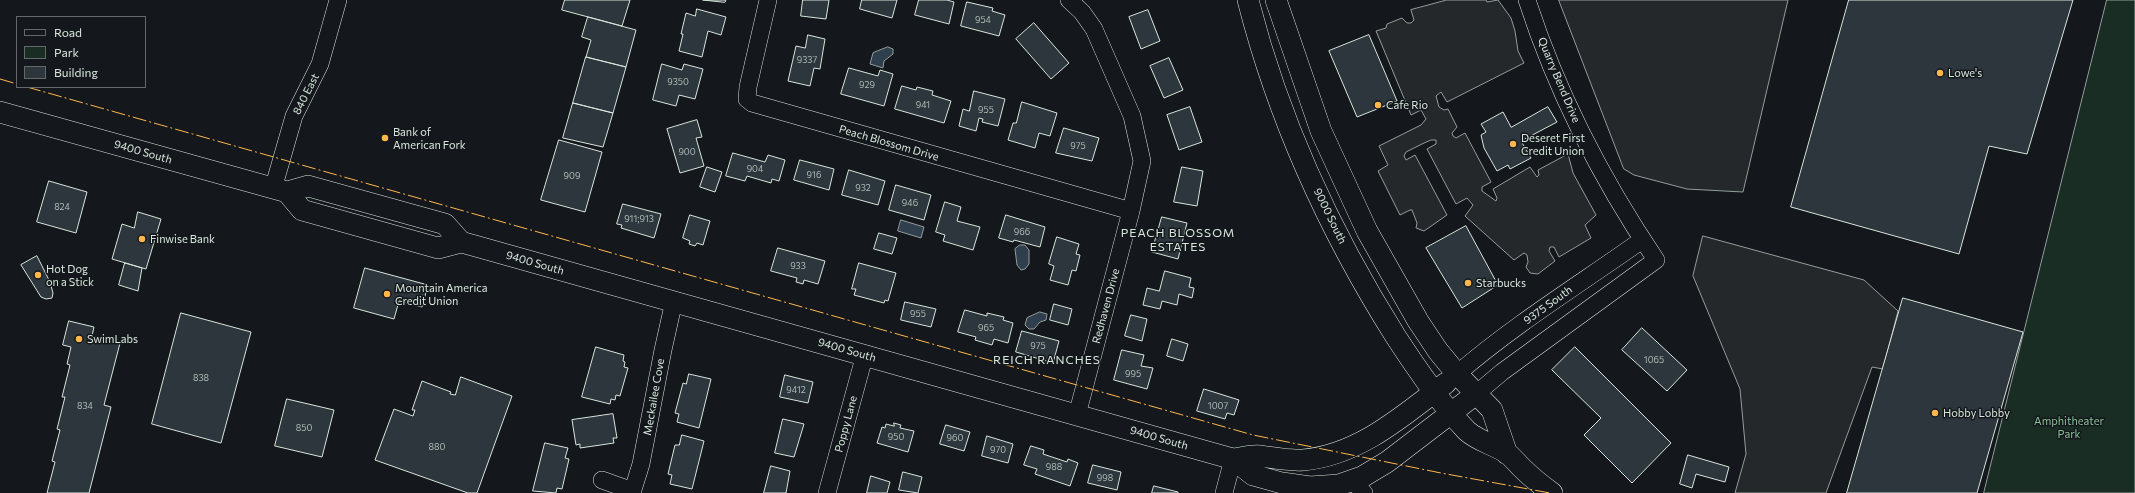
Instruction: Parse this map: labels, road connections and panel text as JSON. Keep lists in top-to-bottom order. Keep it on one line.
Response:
{"streets":{"main road":["9400 South","9000 South"],"street":["Quarry Bend Drive","840 East","Peach Blossom Drive","9375 South","Redhaven Drive","Meckailee Cove","Poppy Lane"]},"crossings":[["Quarry Bend Drive","9400 South"],["Quarry Bend Drive","9375 South"],["840 East","9400 South"],["Peach Blossom Drive","Redhaven Drive"],["9400 South","9000 South"],["9400 South","9375 South"],["9400 South","Redhaven Drive"],["9400 South","Meckailee Cove"],["9400 South","Poppy Lane"]],"districts":["PEACH BLOSSOM ESTATES","REICH RANCHES"],"parks":["Amphitheater Park"],"places":["Lowe's","Cafe Rio","Bank of American Fork","Deseret First Credit Union","Finwise Bank","Hot Dog on a Stick","Starbucks","Mountain America Credit Union","SwimLabs","Hobby Lobby"],"house_numbers":["954","9337","9350","929","941","955","975","900","904","916","909","932","946","824","911;913","966","933","955","965","975","1065","995","838","9412","834","1007","850","950","960","880","970","988","998"],"legend":["Road","Park","Building"]}
